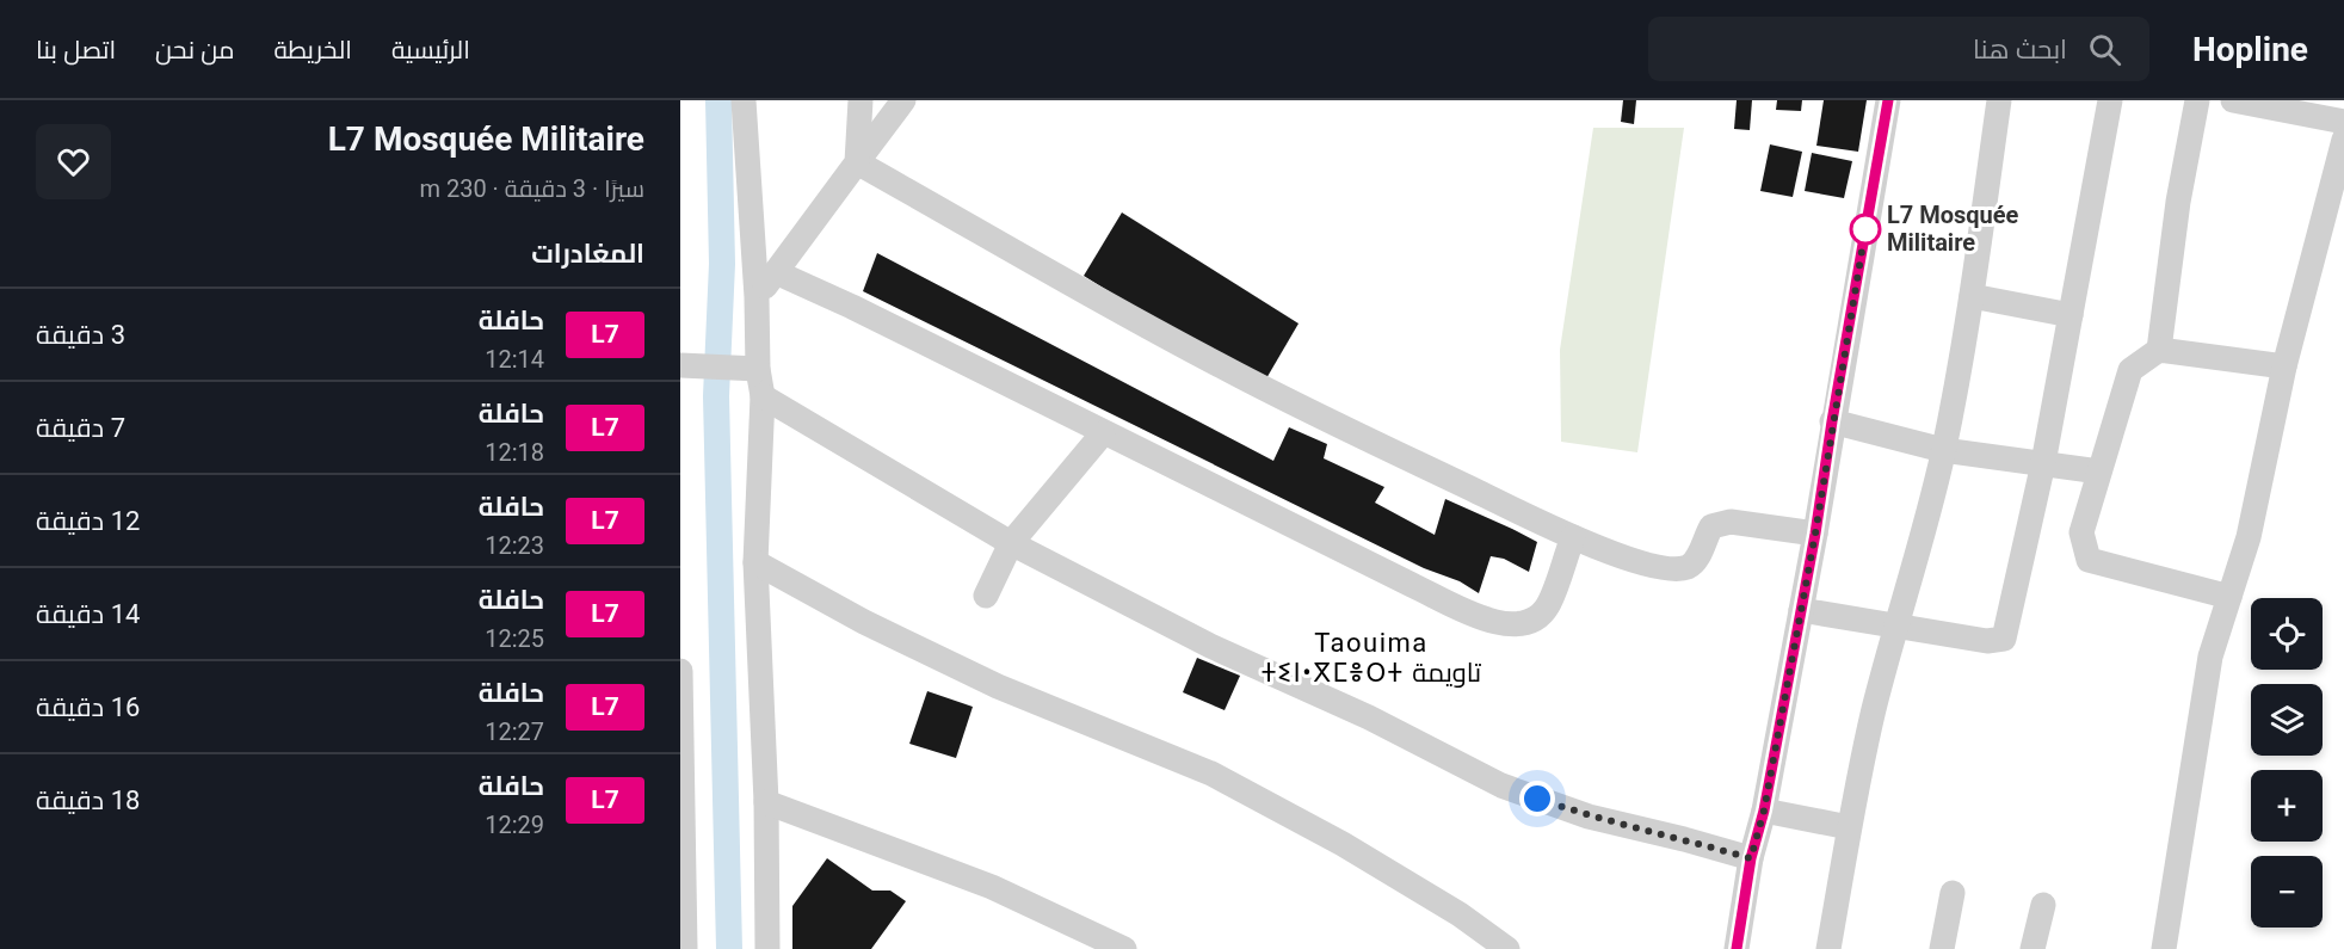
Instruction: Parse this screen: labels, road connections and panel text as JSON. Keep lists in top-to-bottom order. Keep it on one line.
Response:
{"districts":["Taouima ⵜⵉⵏ•ⴳⵎⴻⵔⵜ تاويمة"],"places":["L7 Mosquée Militaire"],"lines":["bus line L7"],"page":{"header":"Hopline","search":"ابحث هنا","nav":["الرئيسية","الخريطة","من نحن","اتصل بنا"],"heading":[["L7 Mosquée Militaire","سيرًا · 3 دقيقة · 230 m"],"المغادرات"],"list":[{"mark":"L7","name":"حافلة","note":"12:14","value":"3 دقيقة"},{"mark":"L7","name":"حافلة","note":"12:18","value":"7 دقيقة"},{"mark":"L7","name":"حافلة","note":"12:23","value":"12 دقيقة"},{"mark":"L7","name":"حافلة","note":"12:25","value":"14 دقيقة"},{"mark":"L7","name":"حافلة","note":"12:27","value":"16 دقيقة"},{"mark":"L7","name":"حافلة","note":"12:29","value":"18 دقيقة"}],"map_buttons":["+","−"]}}
